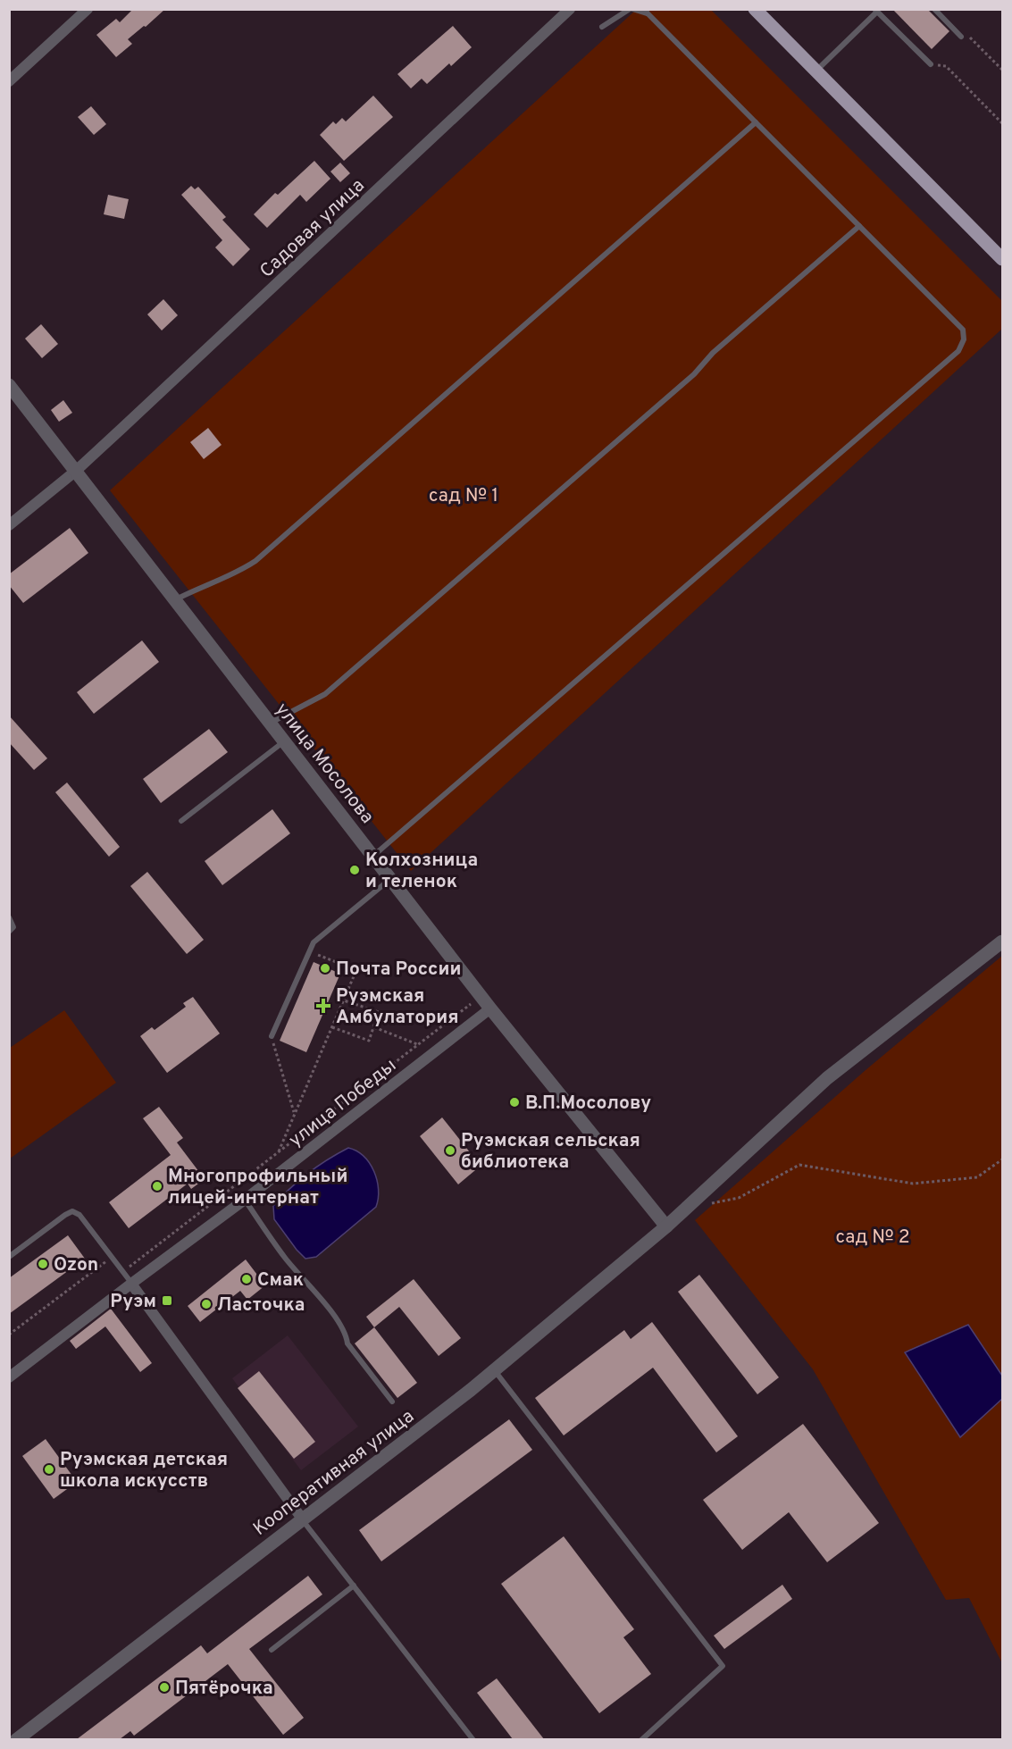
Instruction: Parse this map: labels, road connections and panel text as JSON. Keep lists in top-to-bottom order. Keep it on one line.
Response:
{"streets":{"street":["Садовая улица","улица Мосолова","улица Победы","Кооперативная улица"]},"crossings":[["Садовая улица","улица Мосолова"],["улица Мосолова","улица Победы"],["улица Мосолова","Кооперативная улица"]],"parks":["сад № 1","сад № 2"],"places":{"other":["Колхозница и теленок","Почта России","В.П.Мосолову","Руэмская сельская библиотека","Многопрофильный лицей-интернат","Ozon","Смак","Ласточка","Руэмская детская школа искусств","Пятёрочка"],"health":["Руэмская Амбулатория"],"transit":["Руэм"]}}
